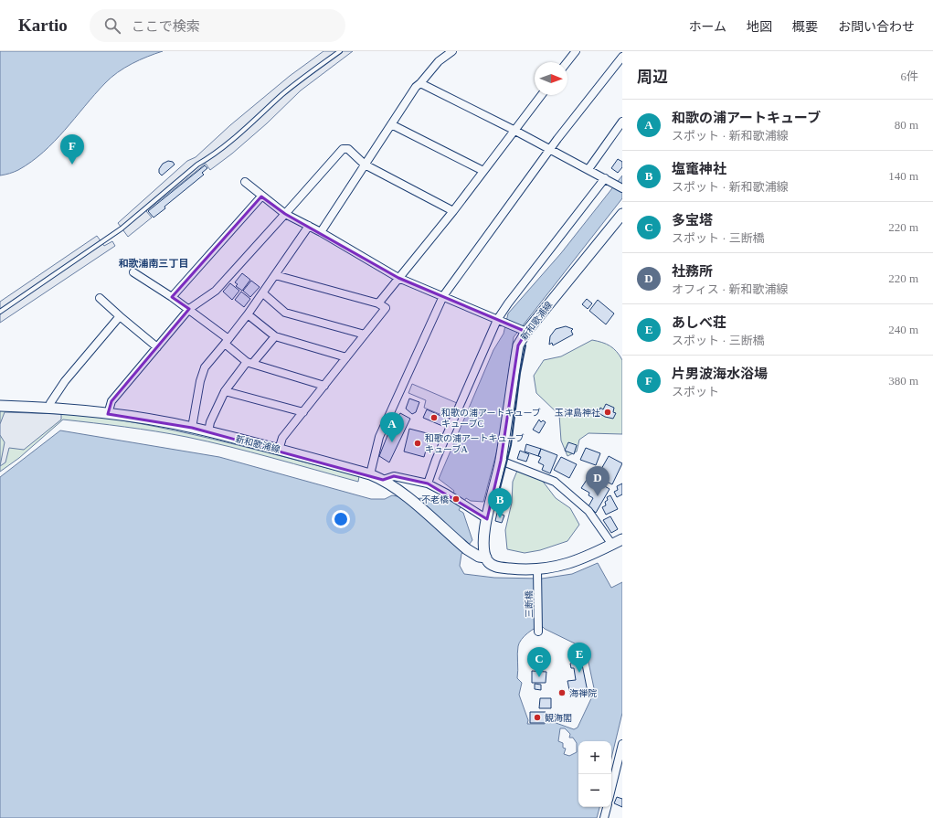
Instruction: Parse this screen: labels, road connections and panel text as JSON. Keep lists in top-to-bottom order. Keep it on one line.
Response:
{"streets":{"main road":["新和歌浦線"],"street":["三断橋"]},"crossings":[["新和歌浦線","三断橋"]],"districts":["和歌浦南三丁目"],"places":["玉津島神社","和歌の浦アートキューブ キューブC","和歌の浦アートキューブ キューブA","不老橋","海禅院","観海閣"],"north":"right","page":{"header":"Kartio","search":"ここで検索","nav":["ホーム","地図","概要","お問い合わせ"],"heading":["周辺","6件"],"list":[{"mark":"A","name":"和歌の浦アートキューブ","note":"スポット · 新和歌浦線","value":"80 m"},{"mark":"B","name":"塩竃神社","note":"スポット · 新和歌浦線","value":"140 m"},{"mark":"C","name":"多宝塔","note":"スポット · 三断橋","value":"220 m"},{"mark":"D","name":"社務所","note":"オフィス · 新和歌浦線","value":"220 m"},{"mark":"E","name":"あしべ荘","note":"スポット · 三断橋","value":"240 m"},{"mark":"F","name":"片男波海水浴場","note":"スポット","value":"380 m"}],"pins":["F","A","D","B","E","C"],"map_buttons":["+","−"]}}
